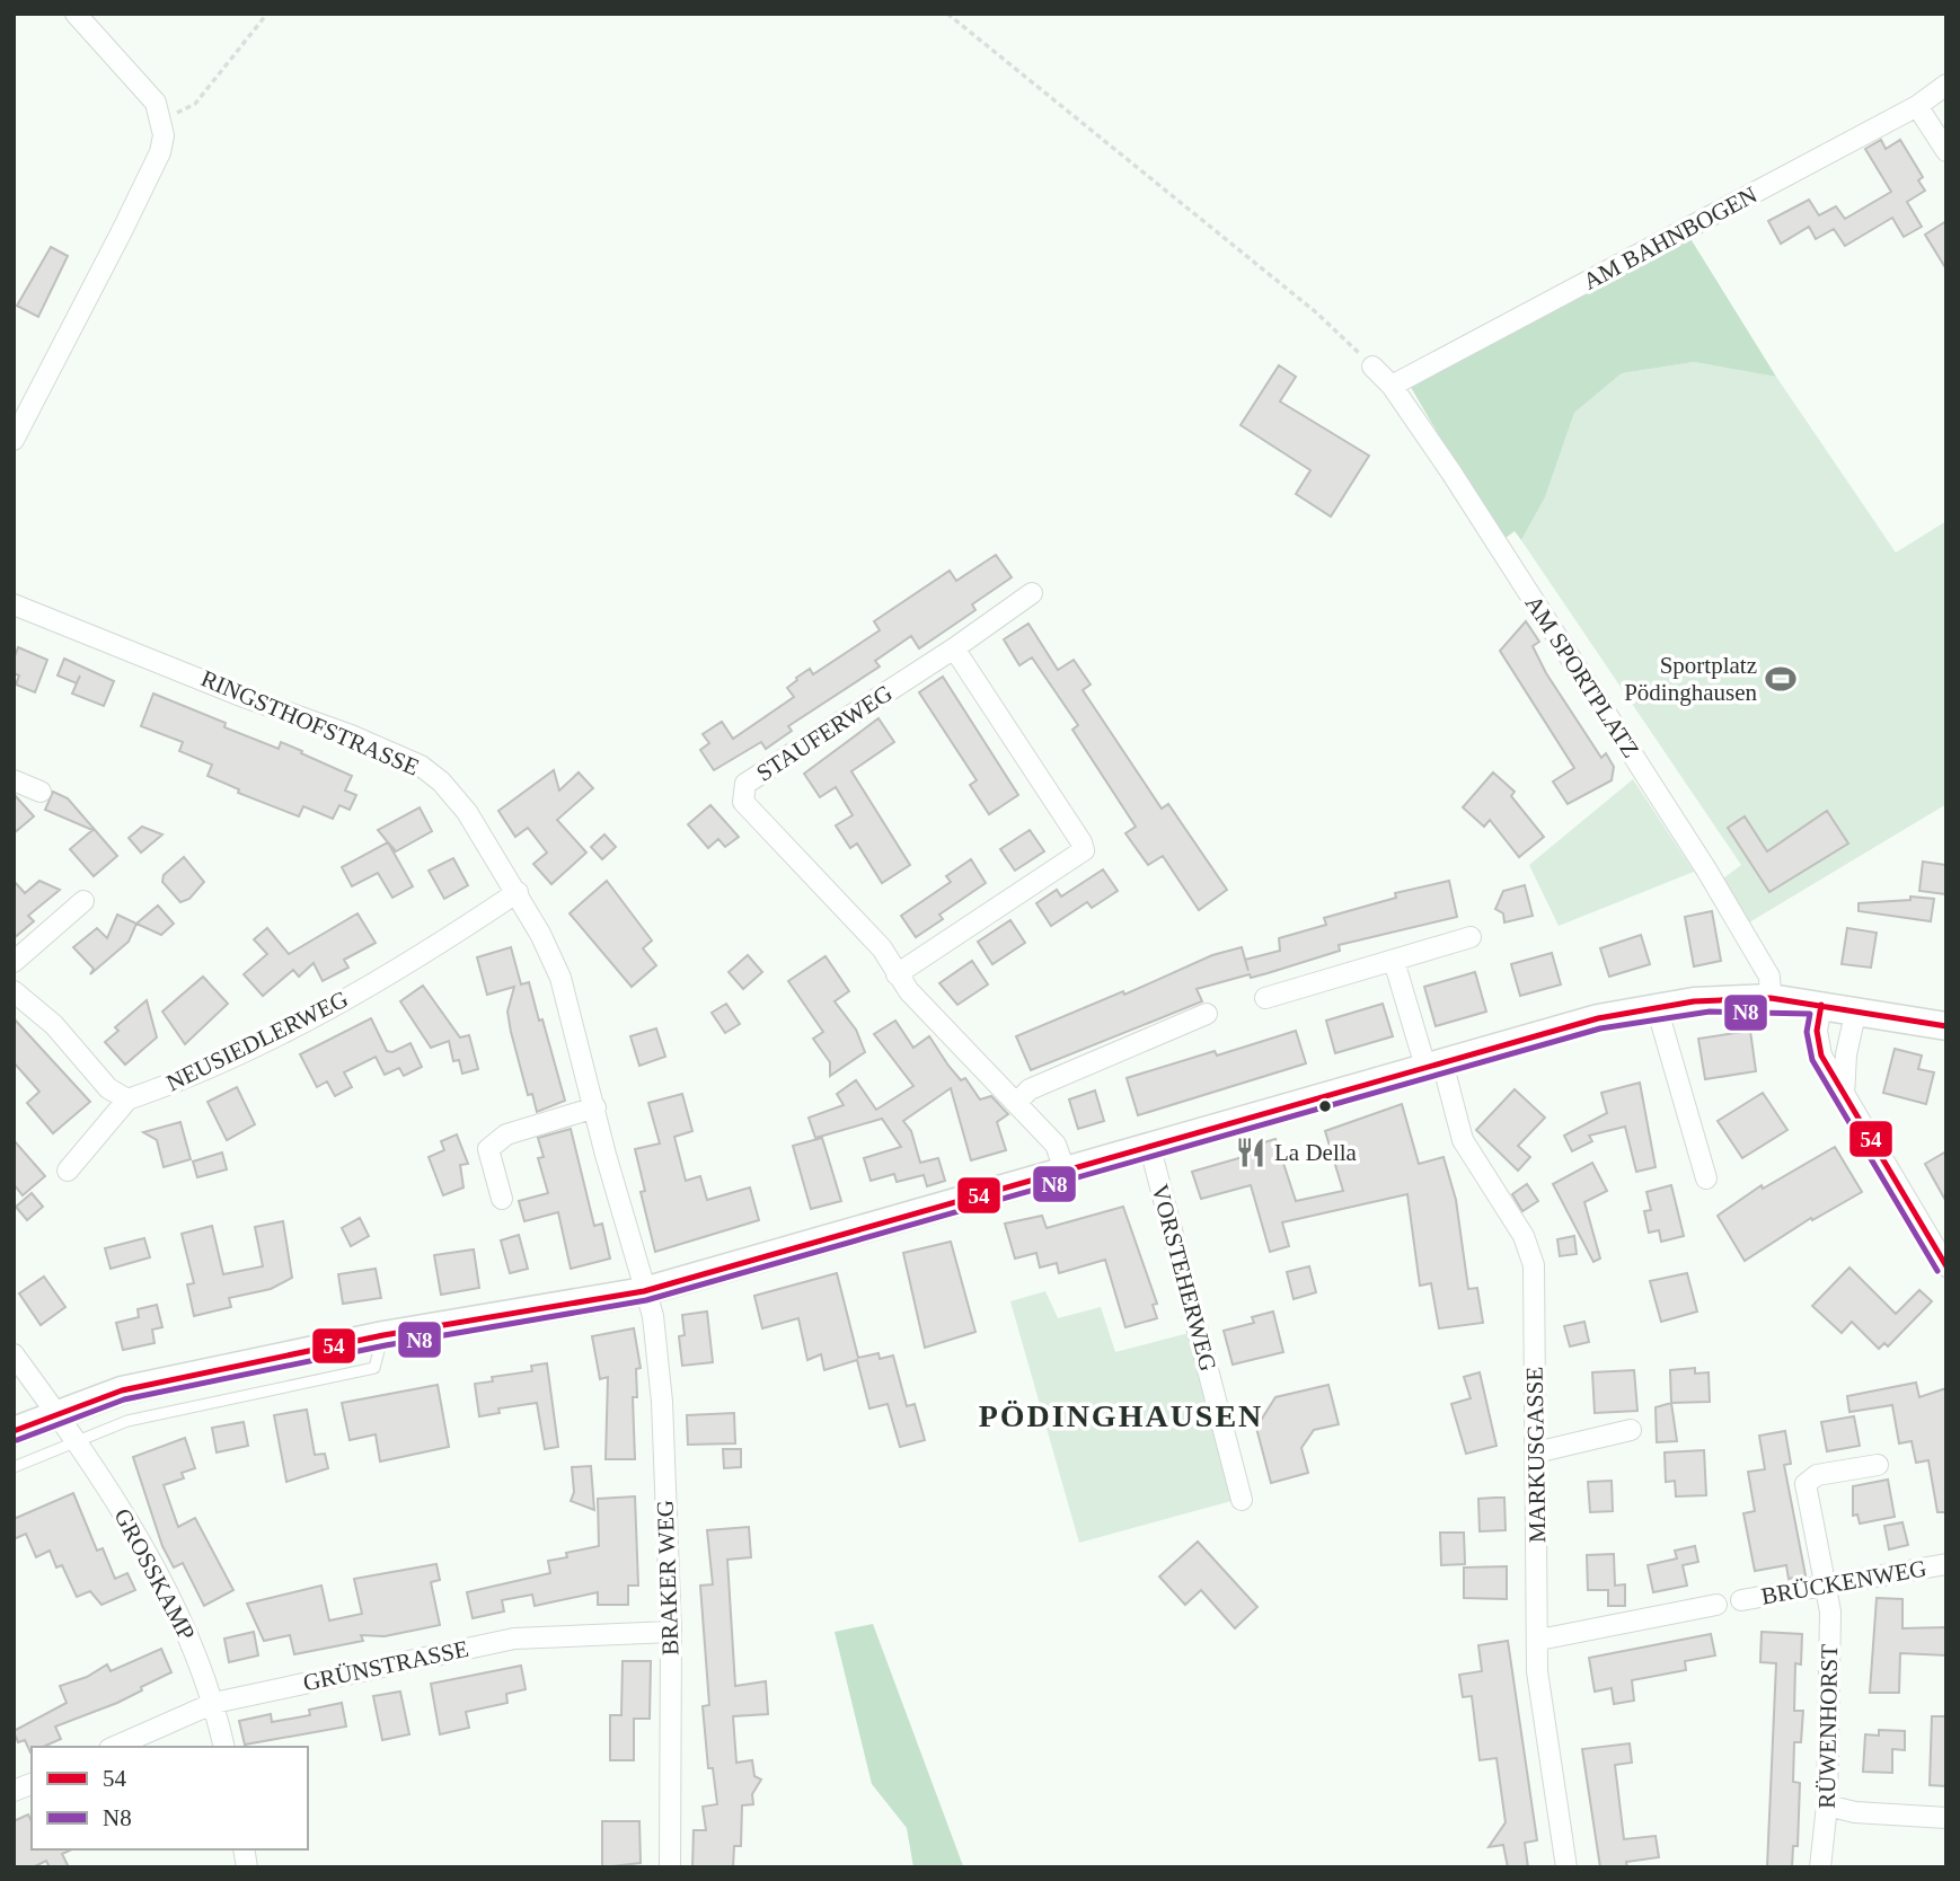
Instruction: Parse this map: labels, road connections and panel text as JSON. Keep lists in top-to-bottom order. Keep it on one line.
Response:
{"streets":{"street":["AM BAHNBOGEN","AM SPORTPLATZ","RINGSTHOFSTRASSE","STAUFERWEG","NEUSIEDLERWEG","VORSTEHERWEG","MARKUSGASSE","GROSSKAMP","BRAKER WEG","BRÜCKENWEG","GRÜNSTRASSE","RÜWENHORST"]},"crossings":[["AM BAHNBOGEN","AM SPORTPLATZ"],["RINGSTHOFSTRASSE","NEUSIEDLERWEG"],["RINGSTHOFSTRASSE","BRAKER WEG"],["GROSSKAMP","GRÜNSTRASSE"],["BRAKER WEG","GRÜNSTRASSE"],["BRÜCKENWEG","RÜWENHORST"]],"districts":["PÖDINGHAUSEN"],"places":{"sports":["Sportplatz Pödinghausen"],"restaurant":["La Della"]},"lines":["transit line 54","transit line N8"],"legend":["54","N8"]}
